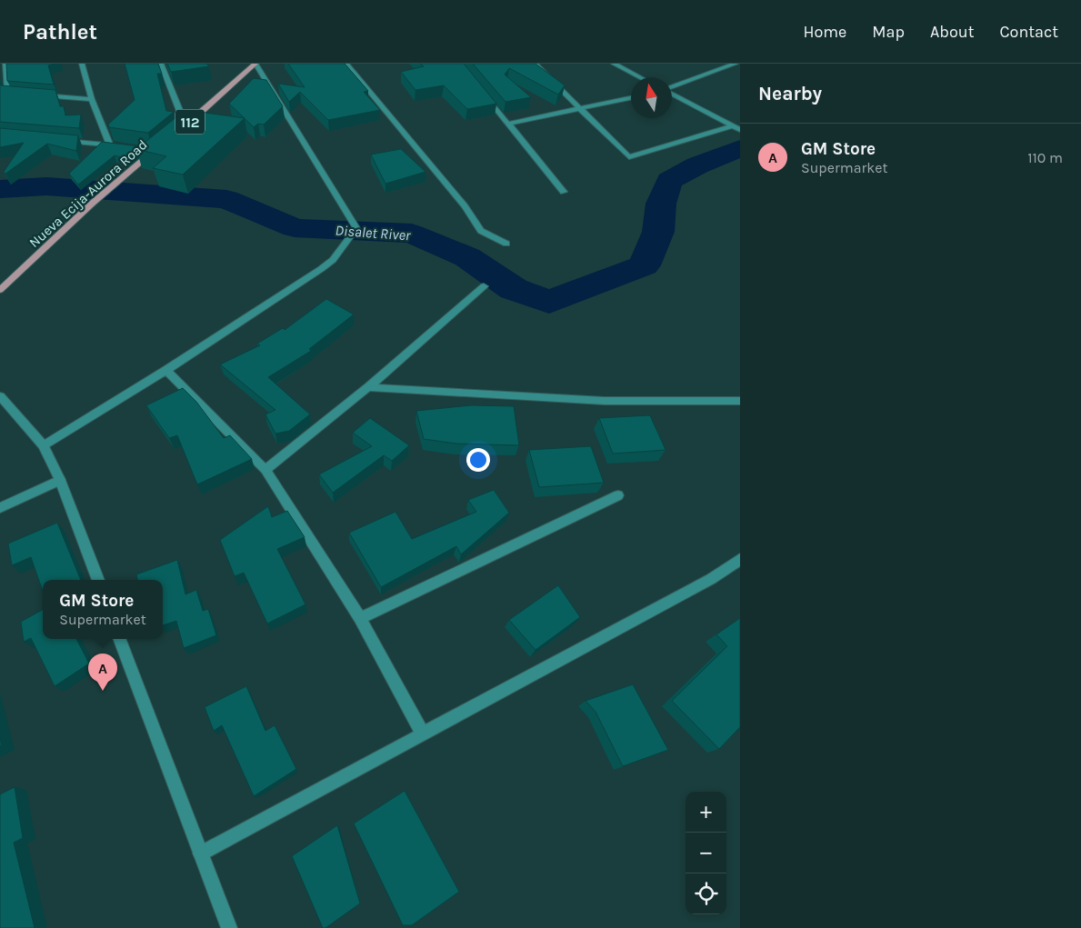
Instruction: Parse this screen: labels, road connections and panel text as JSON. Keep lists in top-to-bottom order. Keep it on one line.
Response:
{"streets":{"main road":["112","Nueva Ecija-Aurora Road"]},"water":["Disalet River"],"north":"top","page":{"header":"Pathlet","nav":["Home","Map","About","Contact"],"heading":"Nearby","list":[{"mark":"A","name":"GM Store","note":"Supermarket","value":"110 m"}],"popup":["GM Store","Supermarket"],"pins":"A","map_buttons":["+","−"]}}
